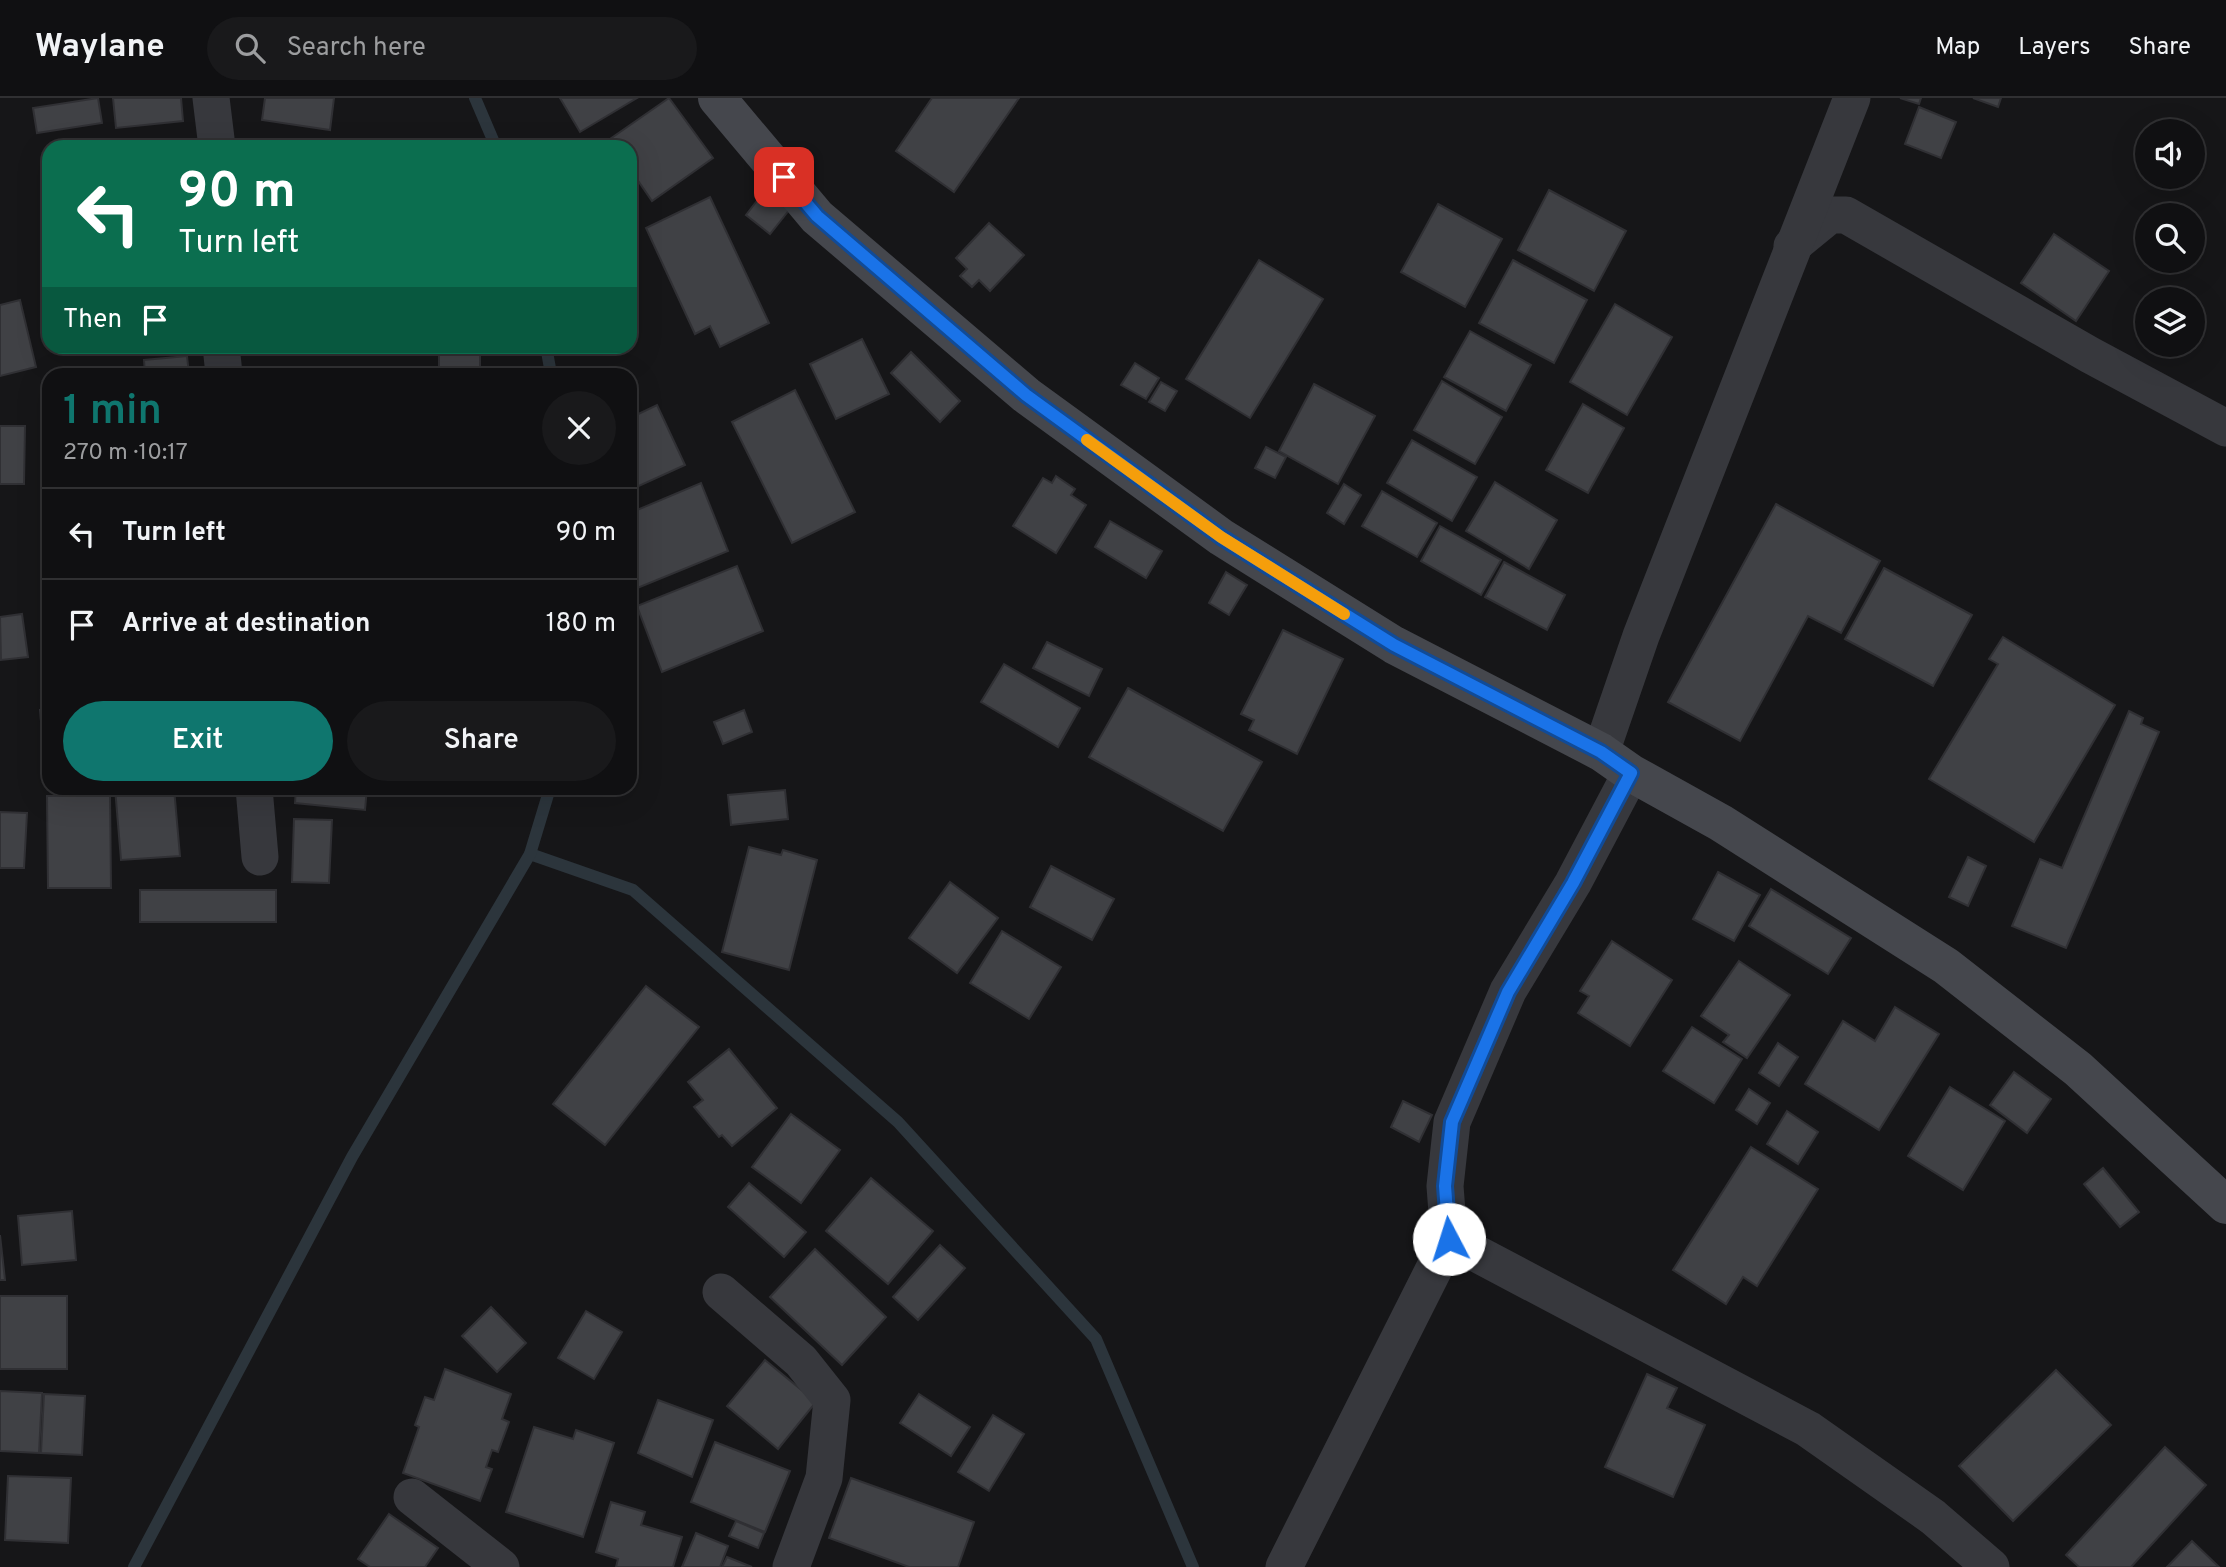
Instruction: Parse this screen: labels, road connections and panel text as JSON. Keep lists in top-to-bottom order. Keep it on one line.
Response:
{"page":{"header":"Waylane","search":"Search here","nav":["Map","Layers","Share"],"turn":["90 m","Turn left"],"then":"Then","heading":["1 min","270 m · 10:17"],"list":[{"name":"Turn left","value":"90 m"},{"name":"Arrive at destination","value":"180 m"}],"buttons":["Exit","Share"]}}
